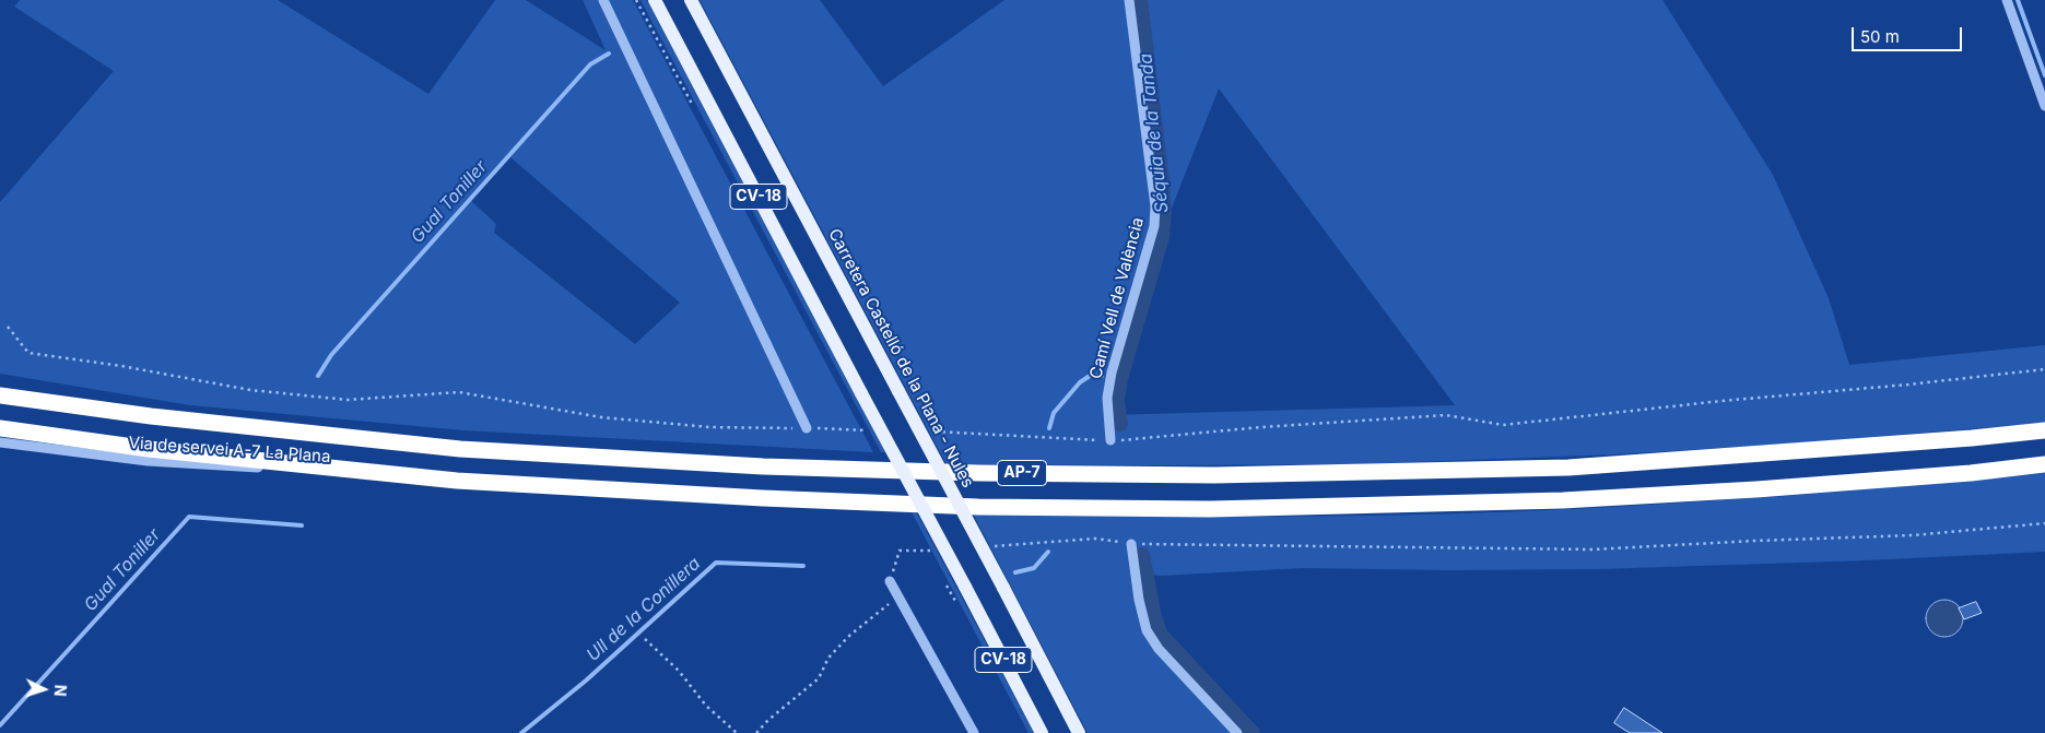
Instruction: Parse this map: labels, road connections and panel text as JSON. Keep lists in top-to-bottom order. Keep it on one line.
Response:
{"streets":{"highway":["AP-7"],"main road":["CV-18","Carretera Castelló de la Plana - Nules"],"street":["Camí Vell de València","Via de servei A-7 La Plana"]},"crossings":[["Via de servei A-7 La Plana","AP-7"]],"water":["Séquia de la Tanda","Gual Toniller","Ull de la Conillera"],"scale_bar":"50 m","north":"right"}
